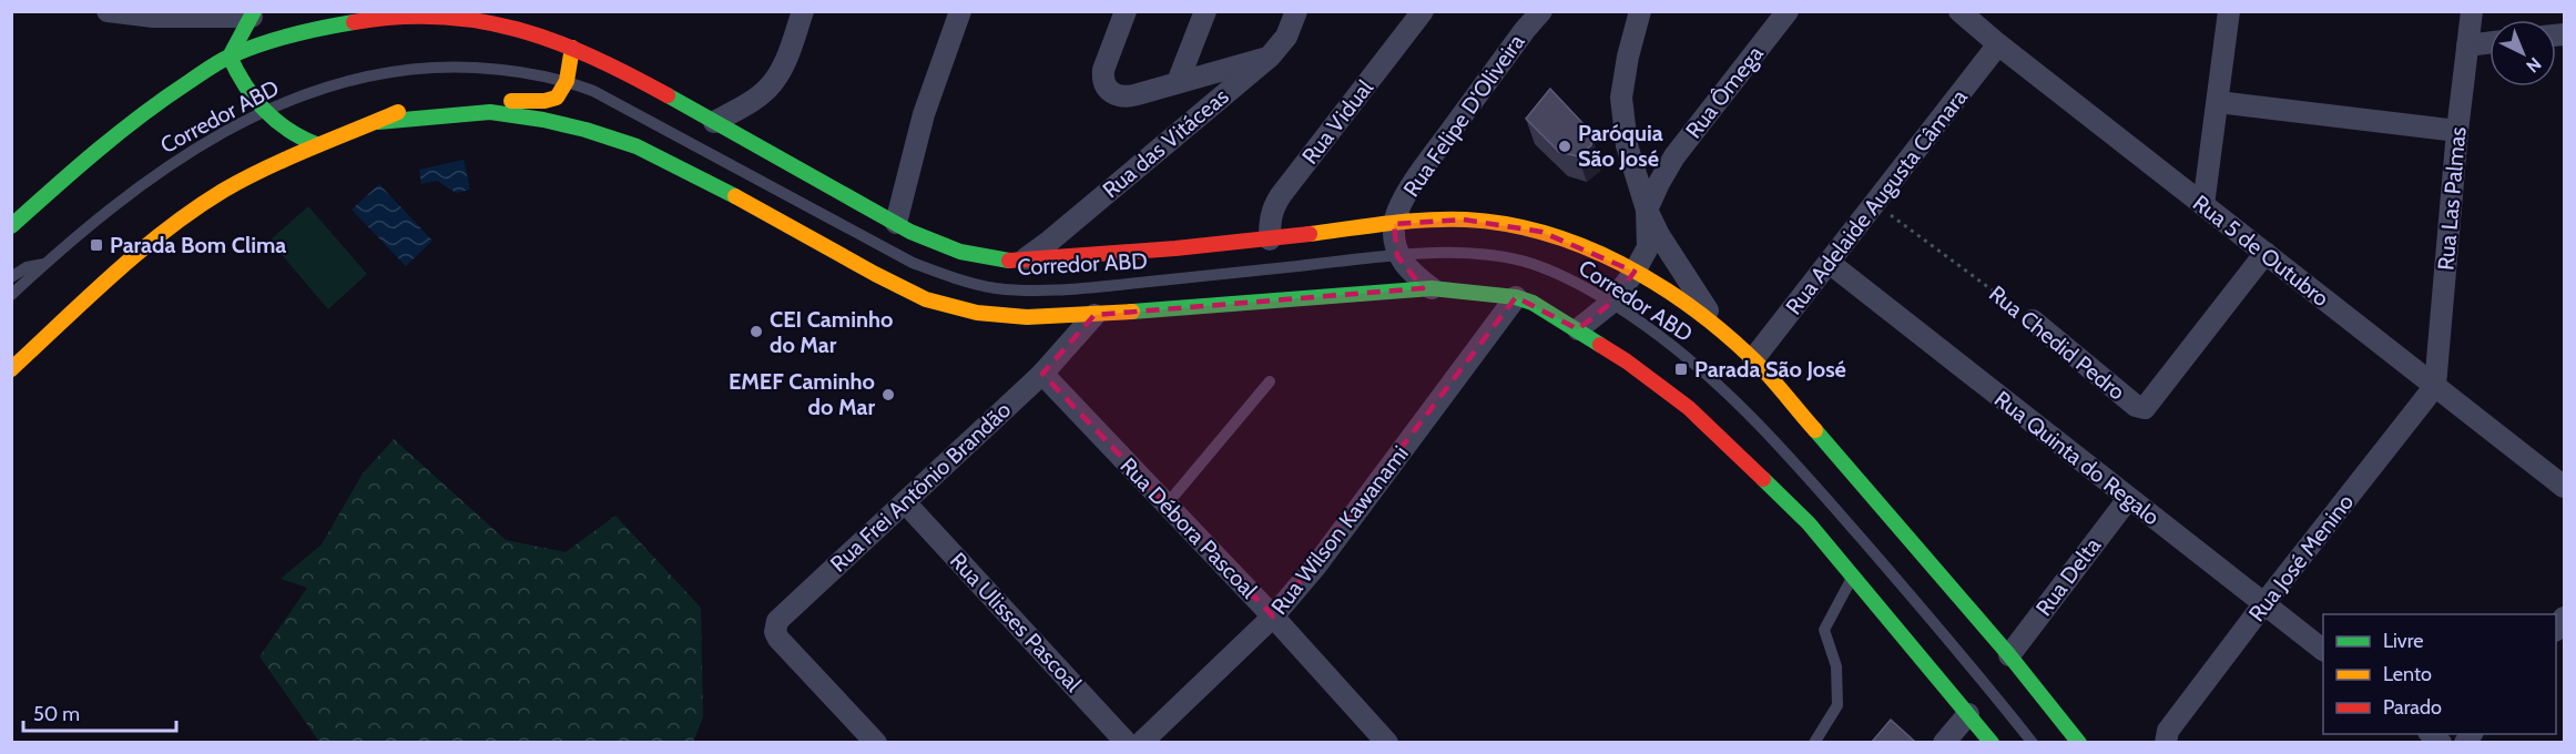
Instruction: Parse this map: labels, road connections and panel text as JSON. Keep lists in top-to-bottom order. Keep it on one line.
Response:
{"streets":{"street":["Rua Ômega","Rua Felipe D'Oliveira","Rua Vidual","Rua das Vitáceas","Rua Las Palmas","Rua Adelaide Augusta Câmara","Rua 5 de Outubro","Rua Chedid Pedro","Rua Quinta do Regalo","Rua Frei Antônio Brandão","Rua Débora Pascoal","Rua Wilson Kawanami","Rua José Menino","Rua Delta","Rua Ulisses Pascoal"],"lane":["Corredor ABD"]},"crossings":[["Rua Felipe D'Oliveira","Corredor ABD"],["Rua Las Palmas","Rua 5 de Outubro"],["Rua Las Palmas","Rua José Menino"],["Rua Adelaide Augusta Câmara","Rua 5 de Outubro"],["Rua Adelaide Augusta Câmara","Rua Chedid Pedro"],["Rua Adelaide Augusta Câmara","Rua Quinta do Regalo"],["Rua 5 de Outubro","Rua Chedid Pedro"],["Rua 5 de Outubro","Rua José Menino"],["Rua Quinta do Regalo","Rua José Menino"],["Rua Quinta do Regalo","Rua Delta"],["Rua Frei Antônio Brandão","Rua Débora Pascoal"],["Rua Frei Antônio Brandão","Rua Ulisses Pascoal"],["Rua Débora Pascoal","Rua Wilson Kawanami"]],"places":{"other":["Paróquia São José","CEI Caminho do Mar","EMEF Caminho do Mar"],"transit":["Parada Bom Clima","Parada São José"]},"legend":["Livre","Lento","Parado"],"scale_bar":"50 m","north":"bottom right"}
